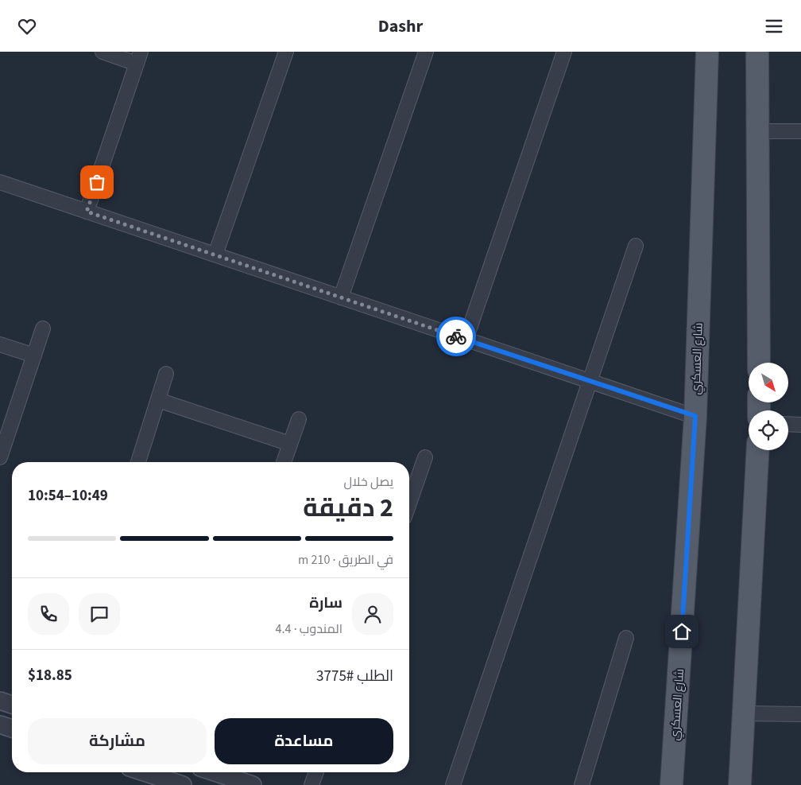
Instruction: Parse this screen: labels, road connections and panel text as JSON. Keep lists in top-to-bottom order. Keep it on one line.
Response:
{"streets":{"main road":["شارع العسكري"]},"north":"bottom right","page":{"header":"Dashr","heading":["2 دقيقة","يصل خلال","10:49–10:54"],"panel":["سارة","المندوب · 4.4","الطلب #3775","$18.85"],"bar":"في الطريق · 210 m","buttons":["مساعدة","مشاركة"]}}
